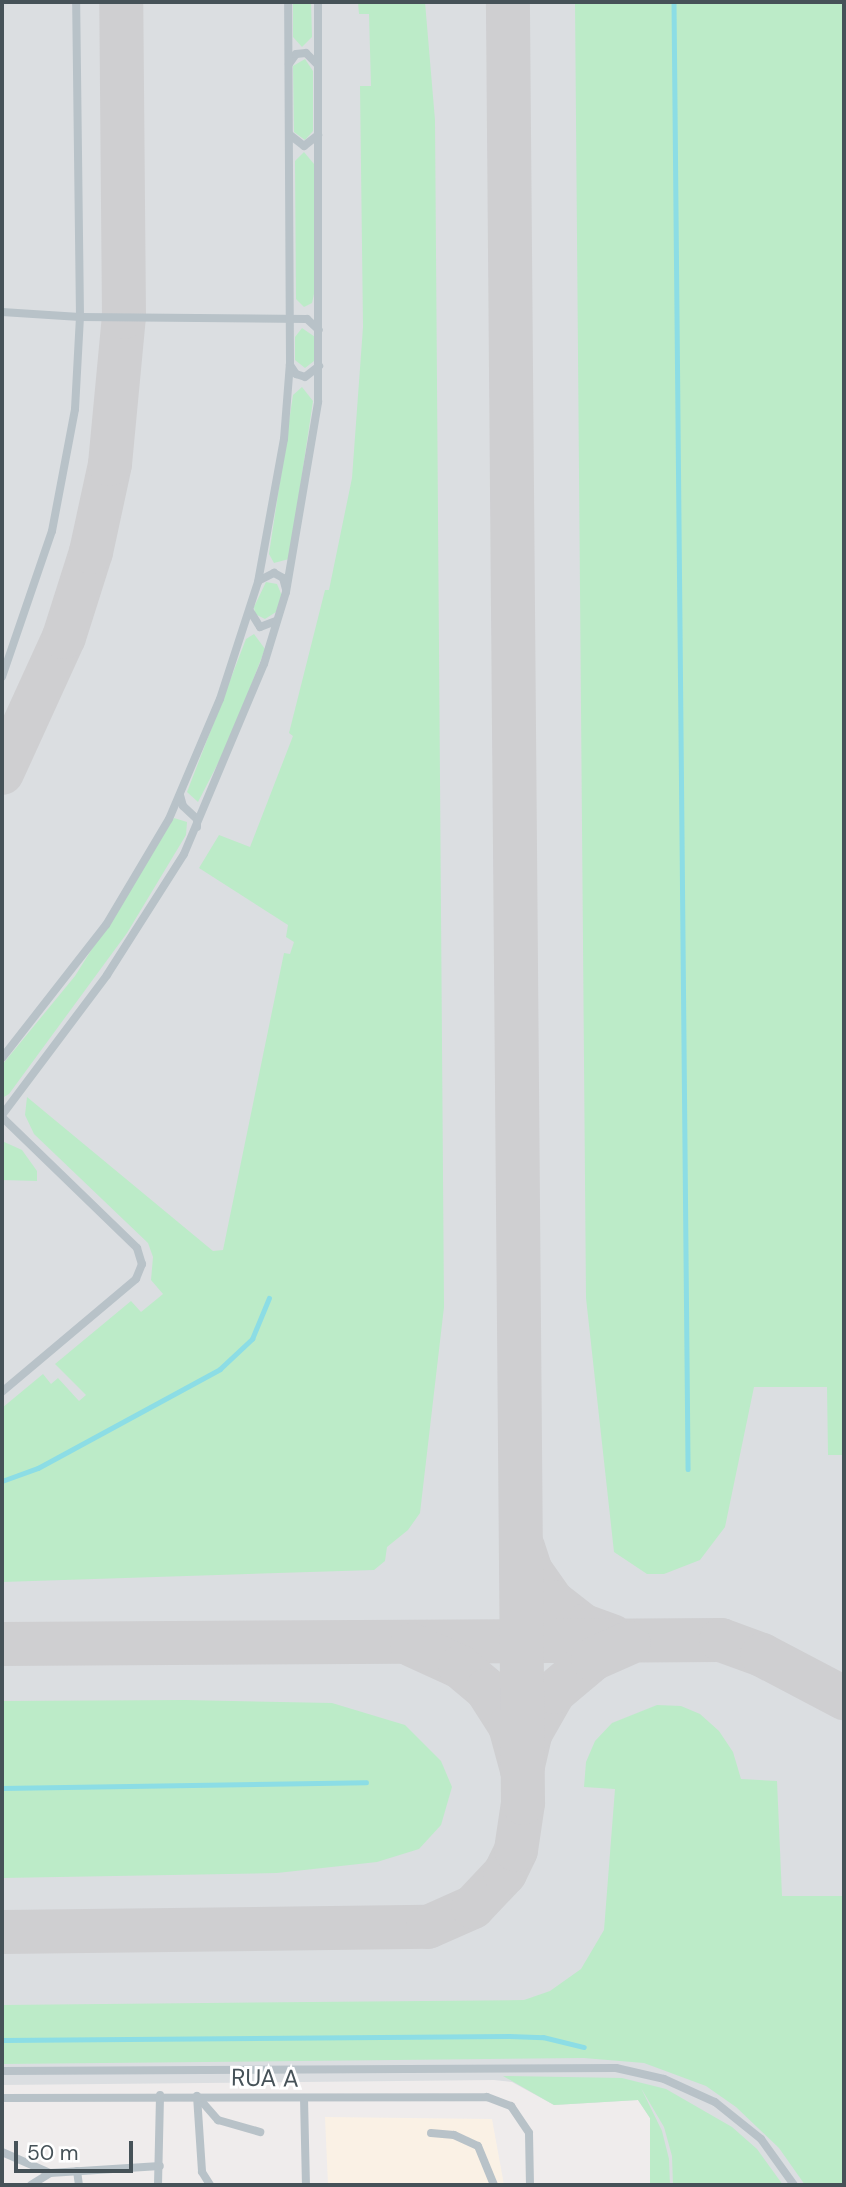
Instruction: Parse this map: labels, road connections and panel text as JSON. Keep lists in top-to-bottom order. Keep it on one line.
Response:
{"streets":{"lane":["RUA A"]},"scale_bar":"50 m"}
